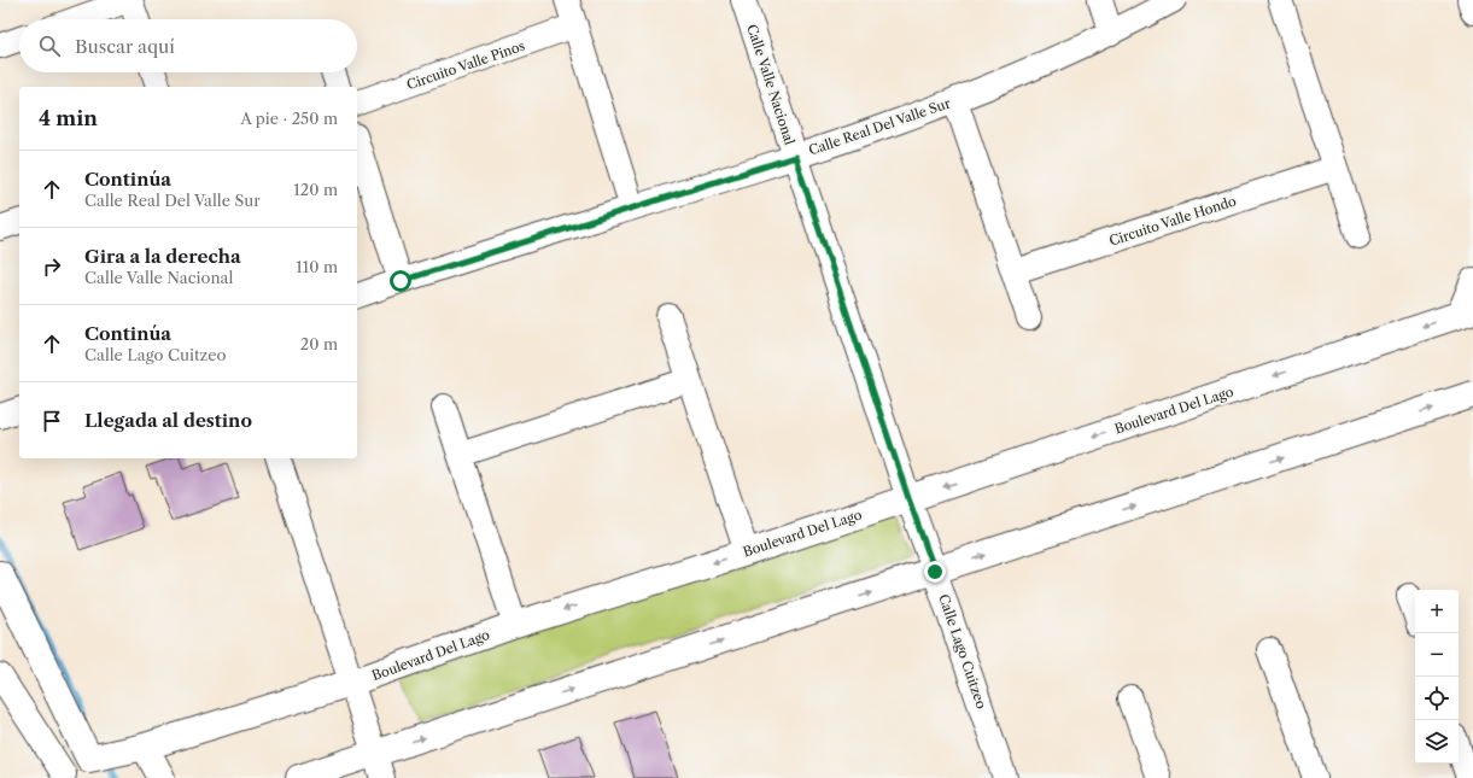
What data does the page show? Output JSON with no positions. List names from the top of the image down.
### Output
{
  "streets": {
    "street": [
      "Circuito Valle Pinos",
      "Calle Valle Nacional",
      "Calle Real Del Valle Sur",
      "Circuito Valle Hondo",
      "Boulevard Del Lago",
      "Calle Lago Cuitzeo"
    ]
  },
  "crossings": [
    ["Calle Valle Nacional", "Calle Real Del Valle Sur"],
    ["Calle Valle Nacional", "Boulevard Del Lago"],
    ["Calle Valle Nacional", "Calle Lago Cuitzeo"],
    ["Boulevard Del Lago", "Calle Lago Cuitzeo"]
  ],
  "page": {
    "search": "Buscar aquí",
    "heading": ["4 min", "A pie · 250 m"],
    "list": [
      ["Continúa", "Calle Real Del Valle Sur", "120 m"],
      ["Gira a la derecha", "Calle Valle Nacional", "110 m"],
      ["Continúa", "Calle Lago Cuitzeo", "20 m"],
      "Llegada al destino"
    ],
    "map_buttons": ["+", "−"]
  }
}
